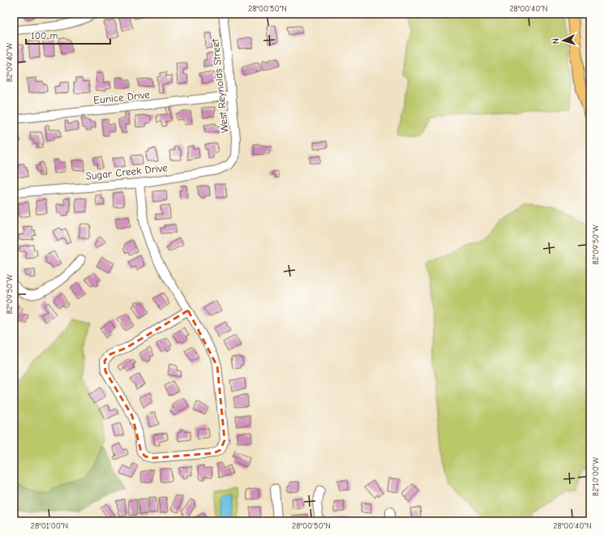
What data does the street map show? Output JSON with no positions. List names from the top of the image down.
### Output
{
  "streets": {
    "street": ["West Reynolds Street", "Eunice Drive", "Sugar Creek Drive"]
  },
  "crossings": [
    ["West Reynolds Street", "Eunice Drive"],
    ["West Reynolds Street", "Sugar Creek Drive"]
  ],
  "scale_bar": "100 m",
  "north": "left",
  "coordinates": [
    "28°00'50\"N",
    "28°00'40\"N",
    "82°09'40\"W",
    "82°09'50\"W",
    "82°10'00\"W",
    "28°01'00\"N"
  ]
}
